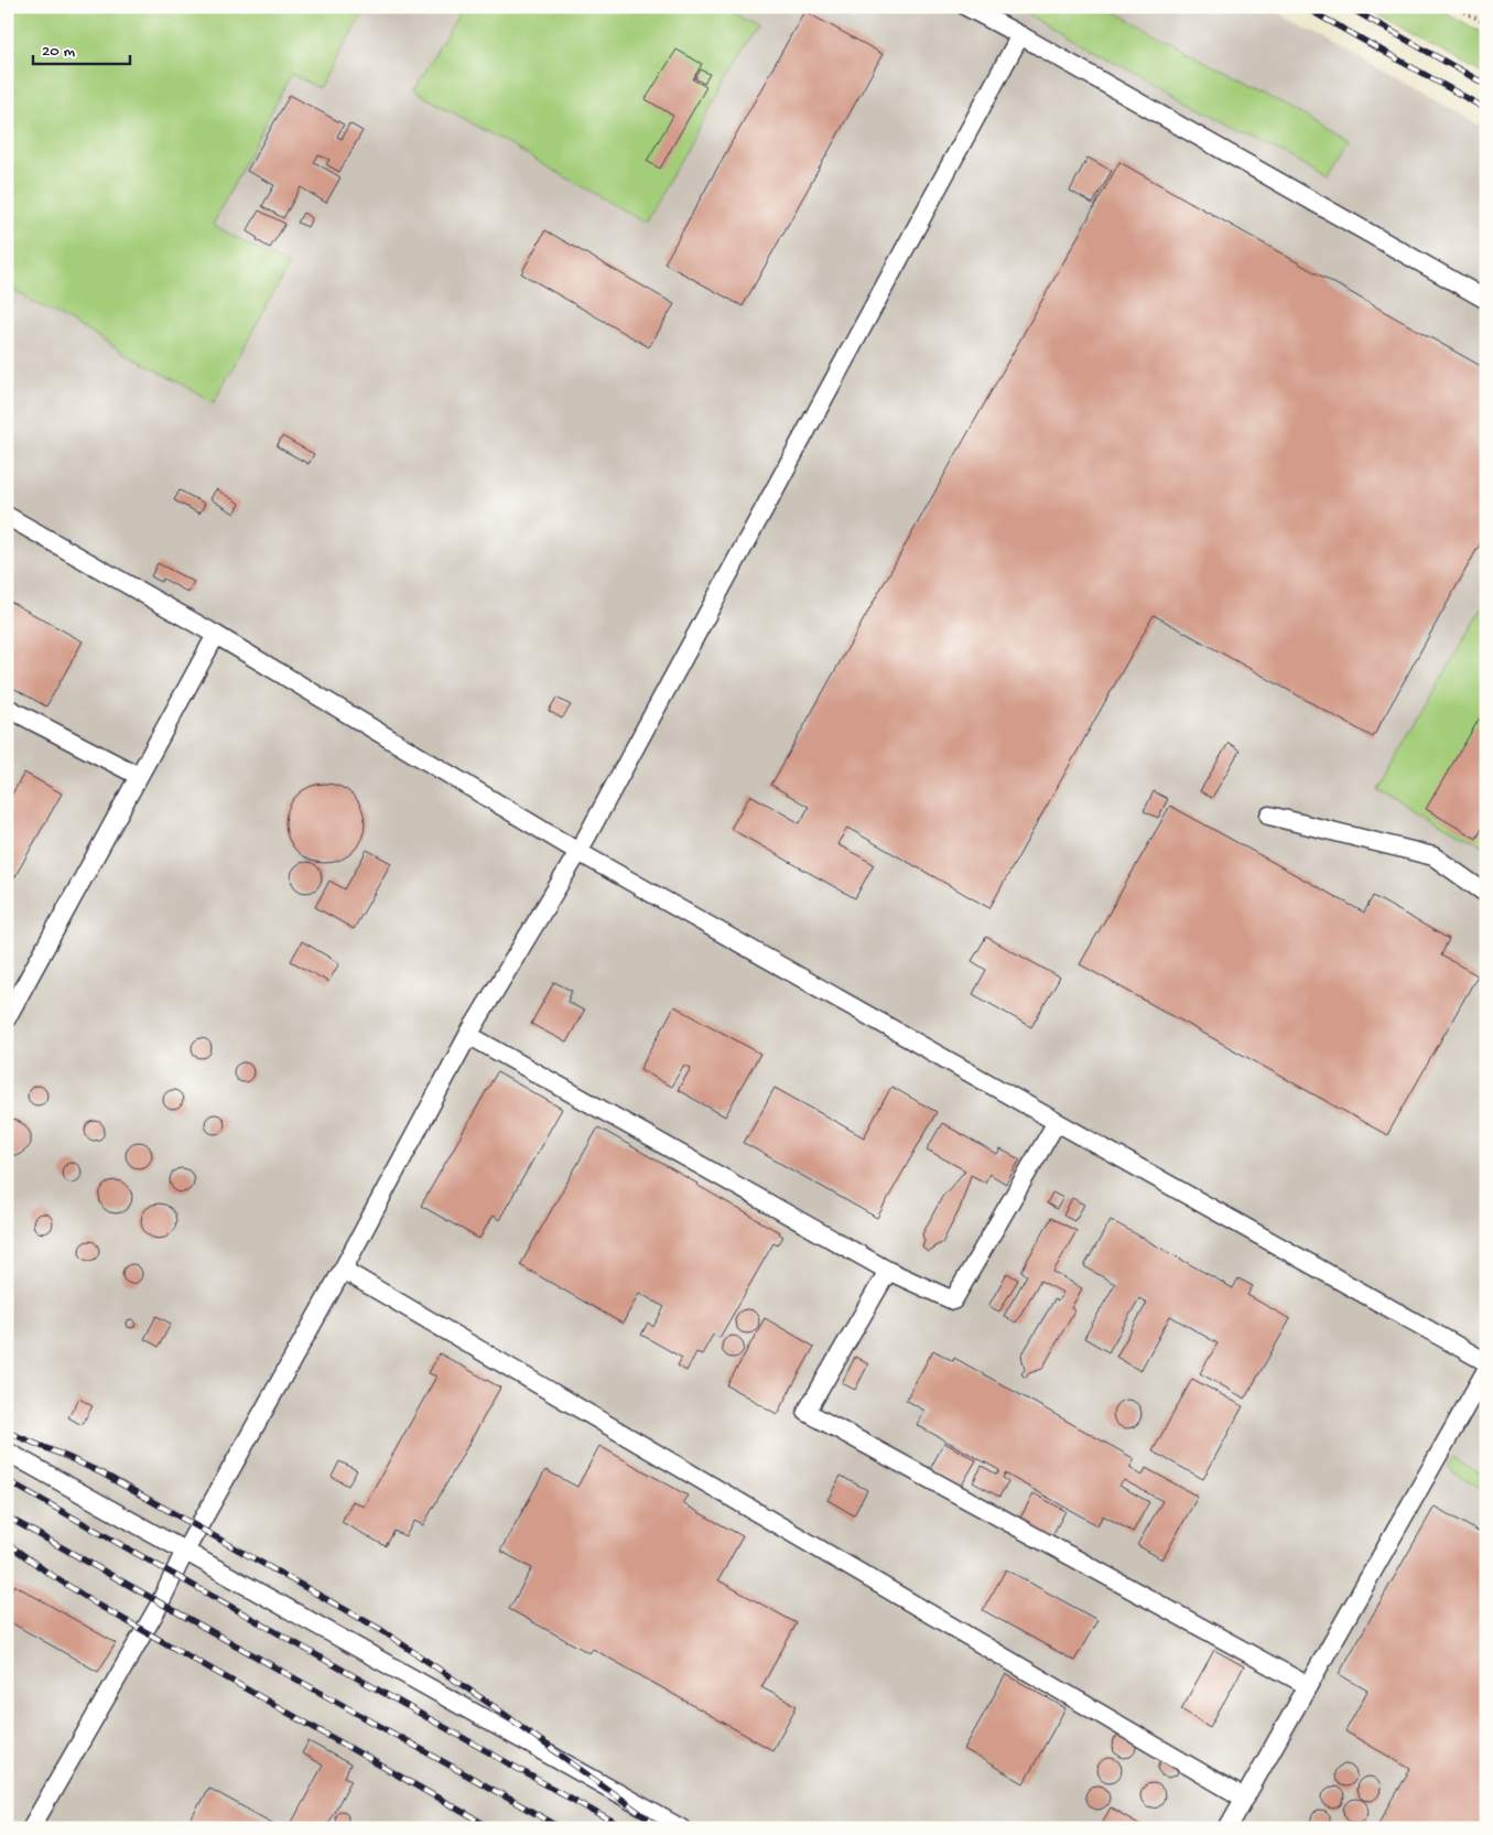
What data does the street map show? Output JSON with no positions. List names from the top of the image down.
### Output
{
  "scale_bar": "20 m"
}
